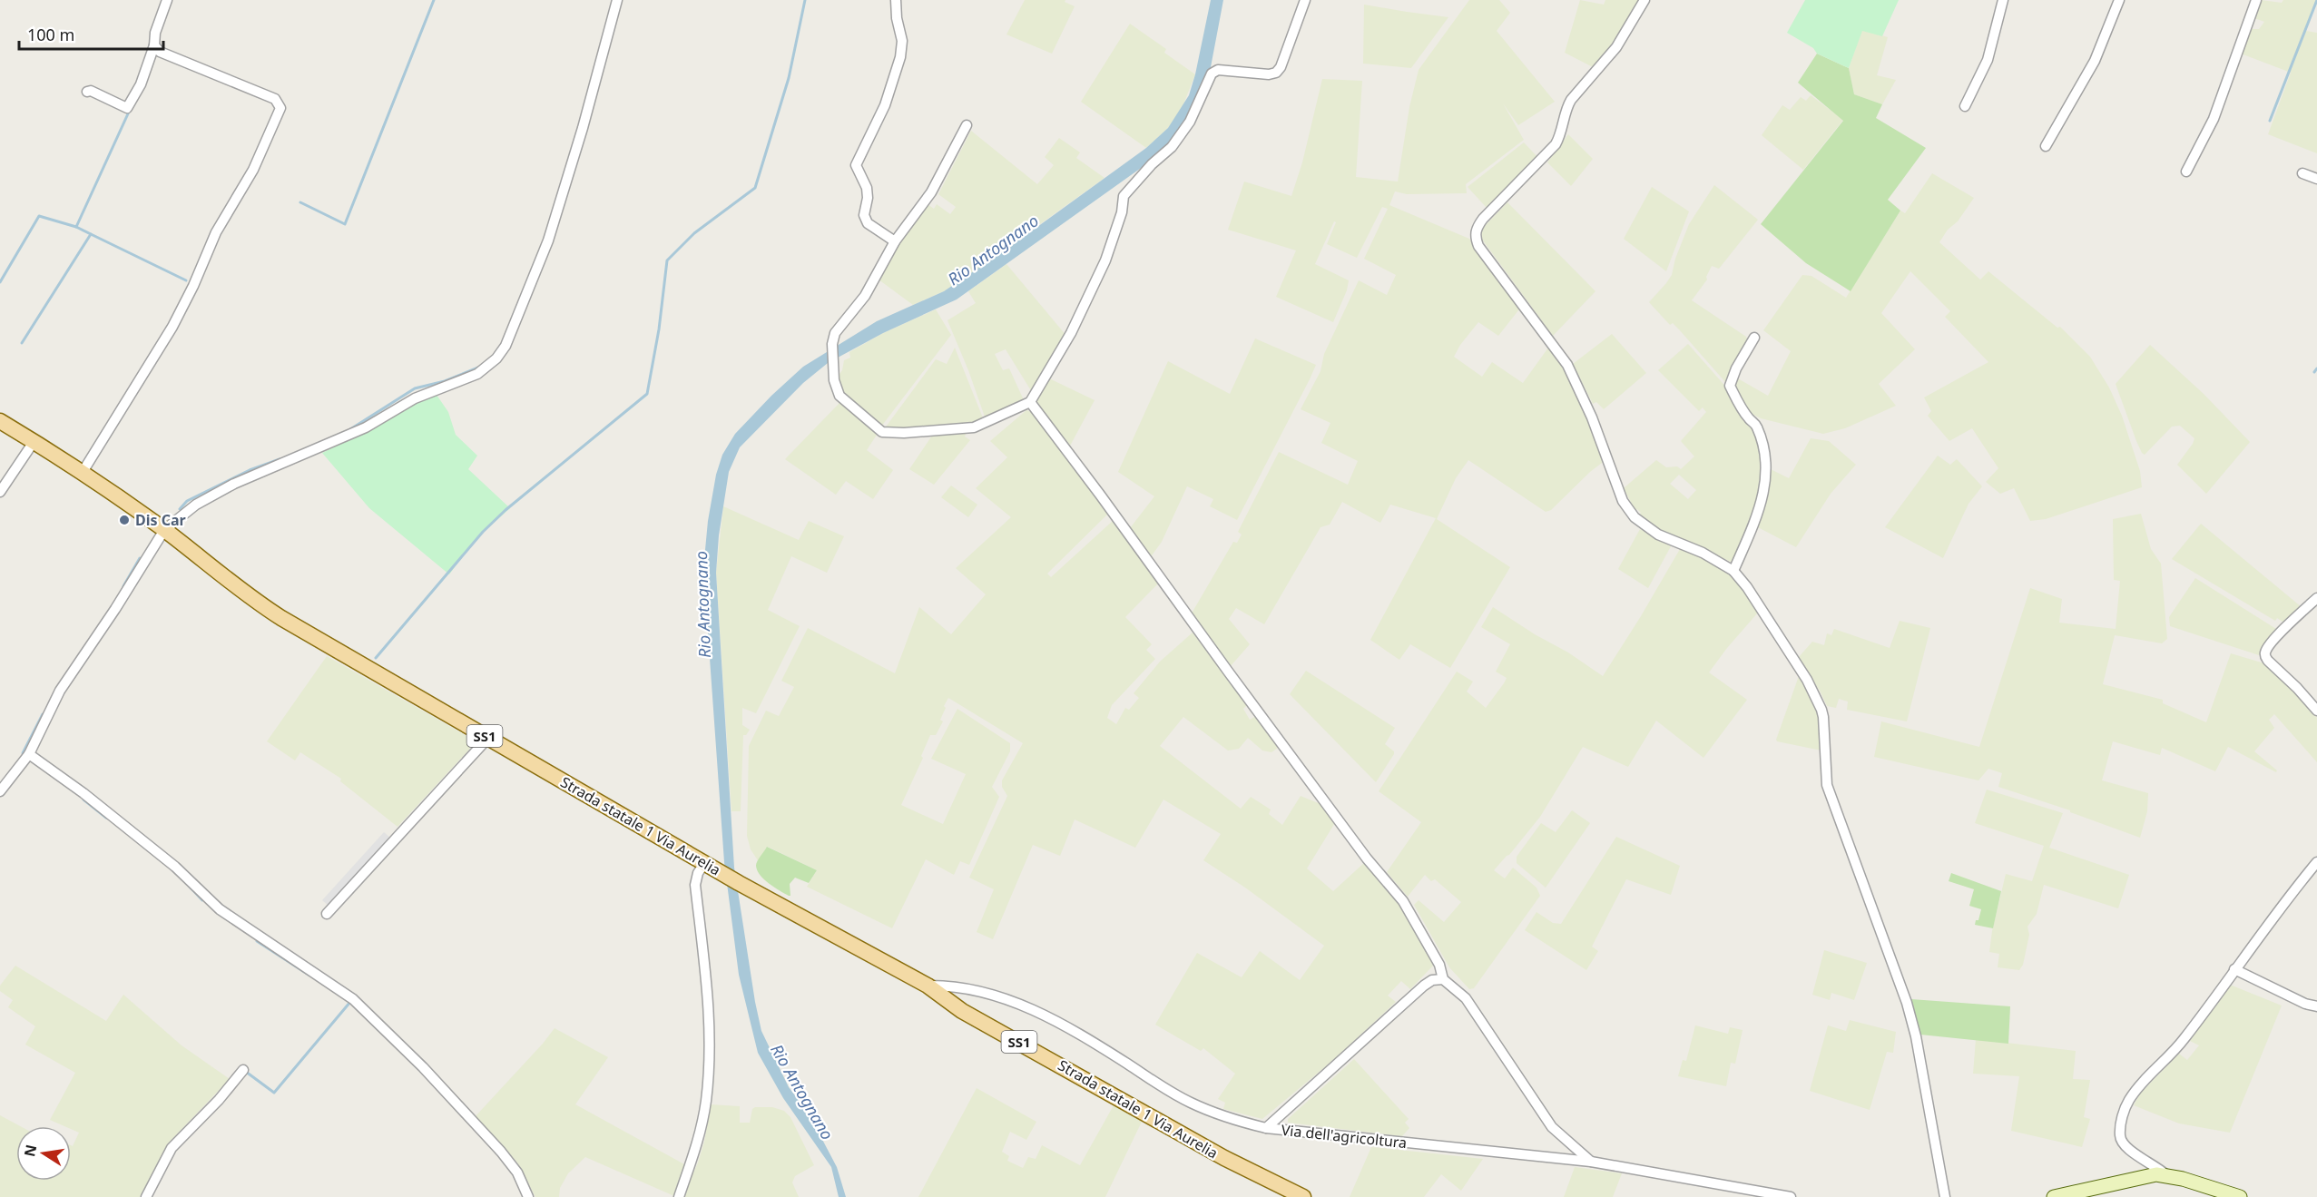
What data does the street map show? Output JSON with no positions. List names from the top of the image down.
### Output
{
  "streets": {
    "main road": ["SS1", "Strada statale 1 Via Aurelia"],
    "street": ["Via dell'agricoltura"]
  },
  "crossings": [
    ["Strada statale 1 Via Aurelia", "Via dell'agricoltura"]
  ],
  "water": ["Rio Antognano"],
  "places": ["Dis Car"],
  "scale_bar": "100 m",
  "north": "left"
}
